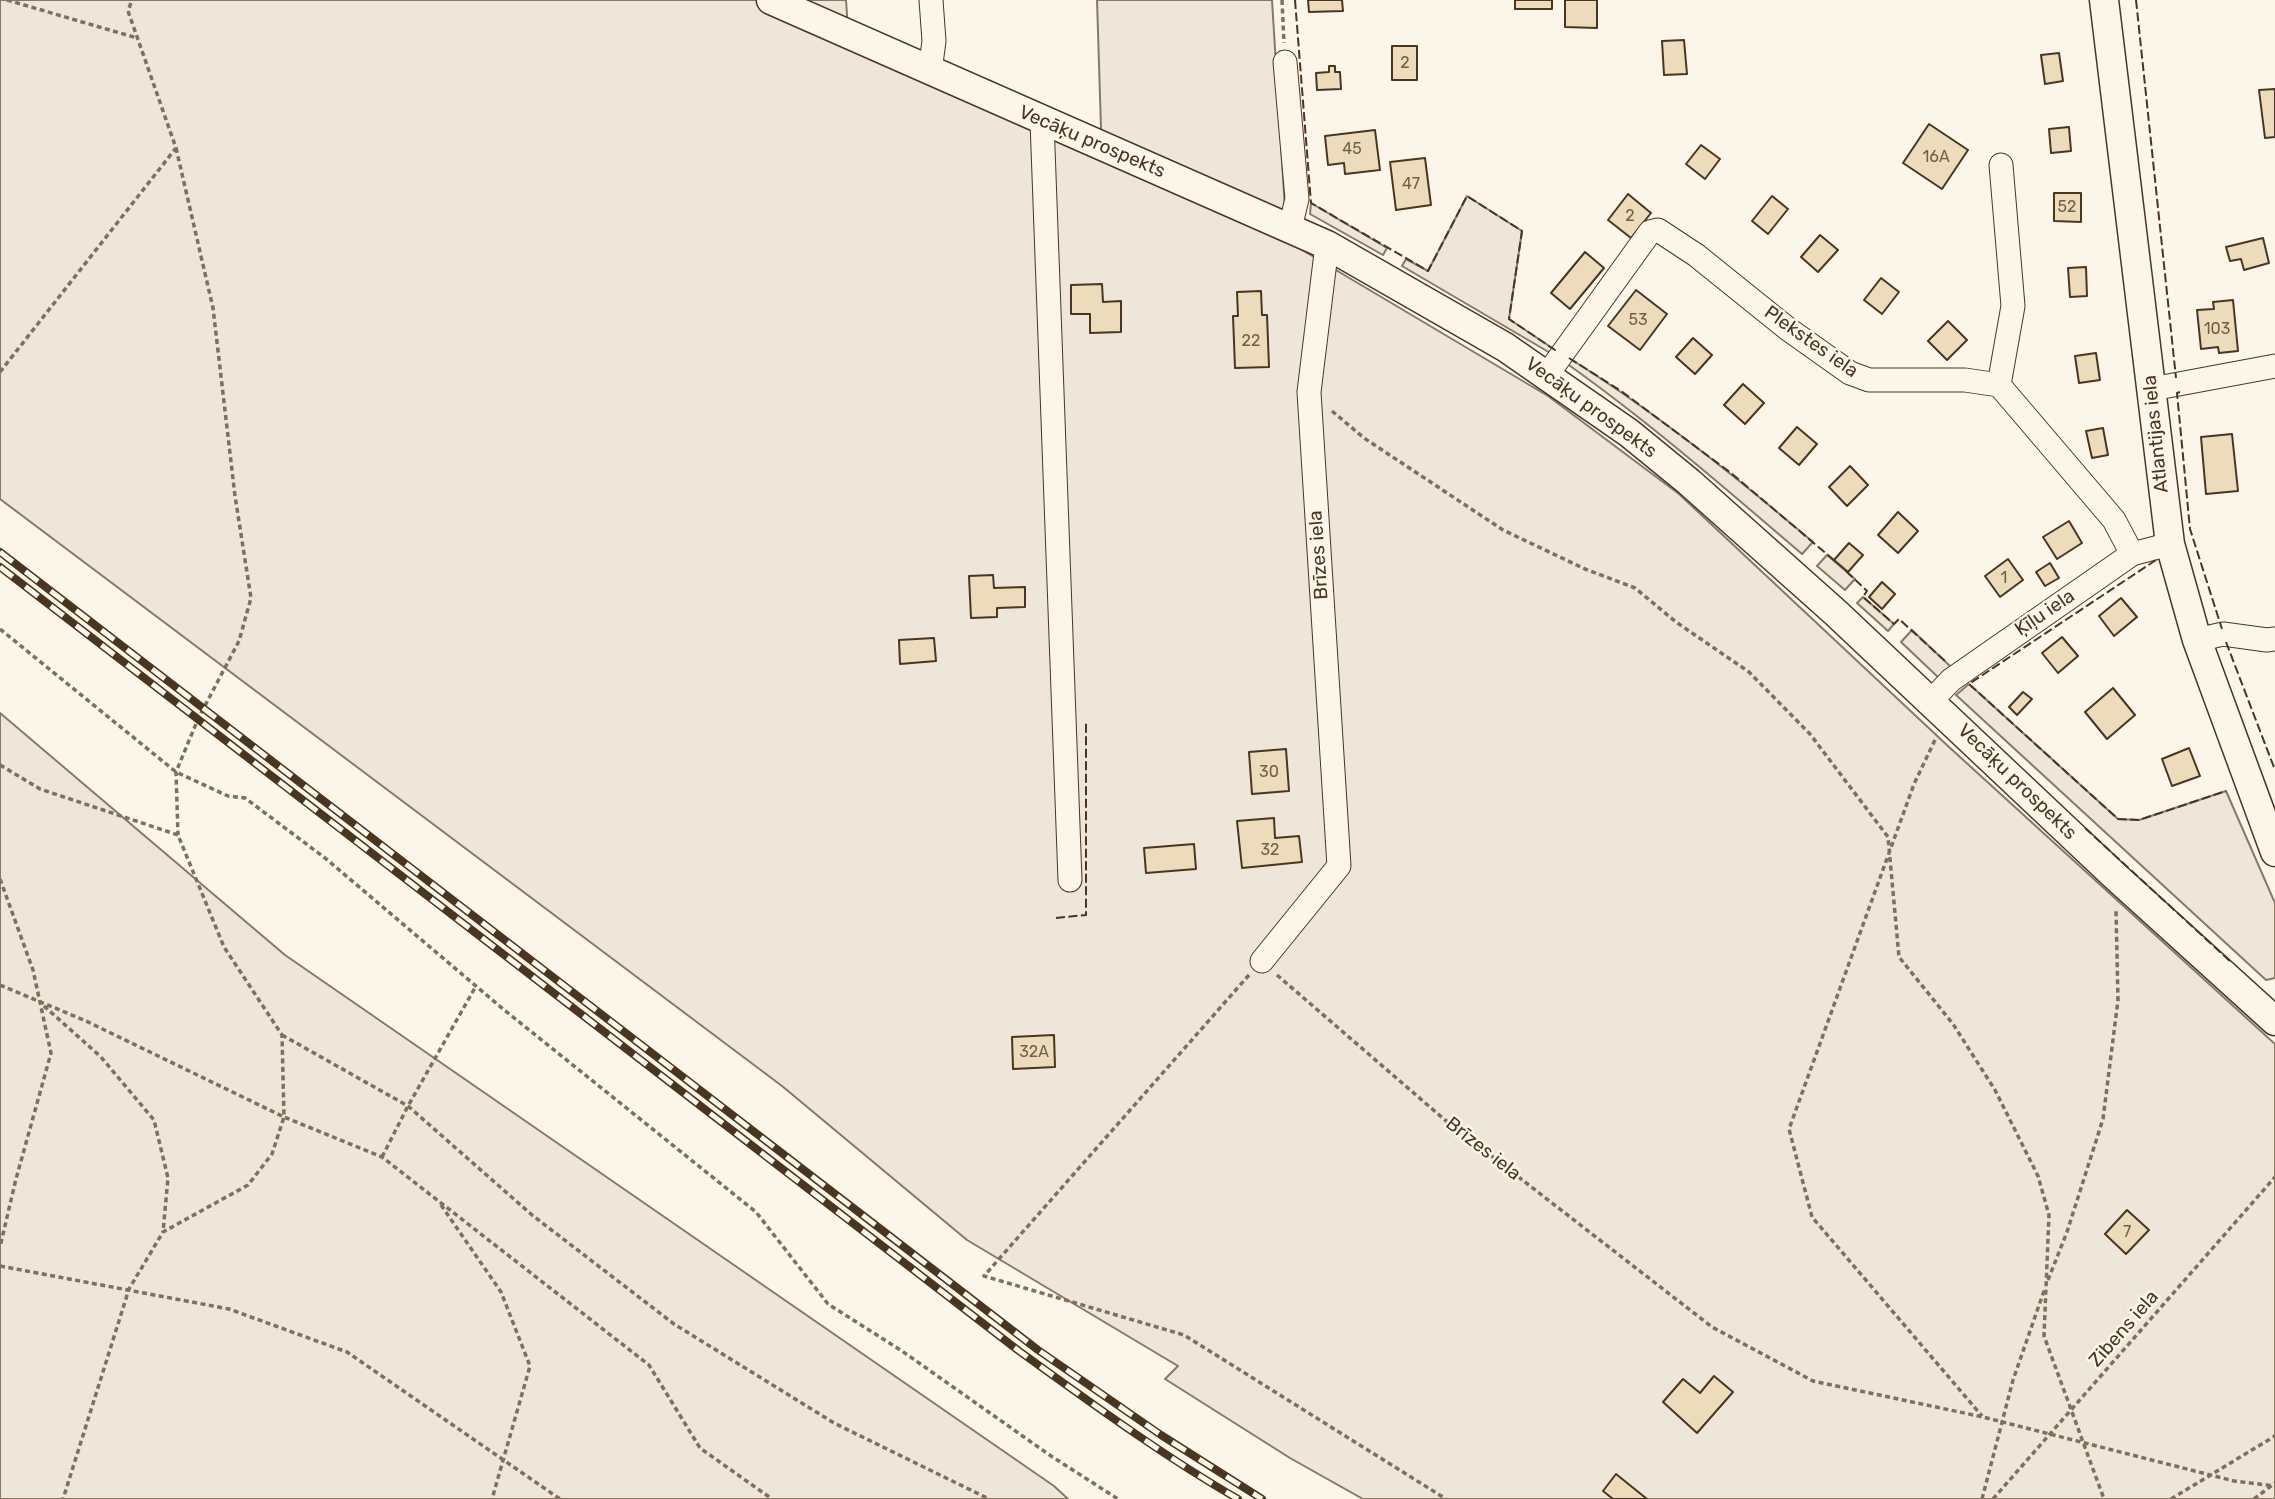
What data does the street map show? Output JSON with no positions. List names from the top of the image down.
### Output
{
  "streets": {
    "main road": ["Vecāķu prospekts", "Atlantijas iela"],
    "street": ["Plekstes iela", "Brīzes iela", "Ķīļu iela"],
    "path": ["Zibens iela"]
  },
  "crossings": [
    ["Vecāķu prospekts", "Plekstes iela"],
    ["Vecāķu prospekts", "Brīzes iela"],
    ["Vecāķu prospekts", "Ķīļu iela"],
    ["Atlantijas iela", "Ķīļu iela"],
    ["Brīzes iela", "Zibens iela"]
  ],
  "house_numbers": [
    "2",
    "45",
    "16A",
    "47",
    "52",
    "2",
    "53",
    "103",
    "22",
    "1",
    "30",
    "32",
    "32A",
    "7"
  ]
}
